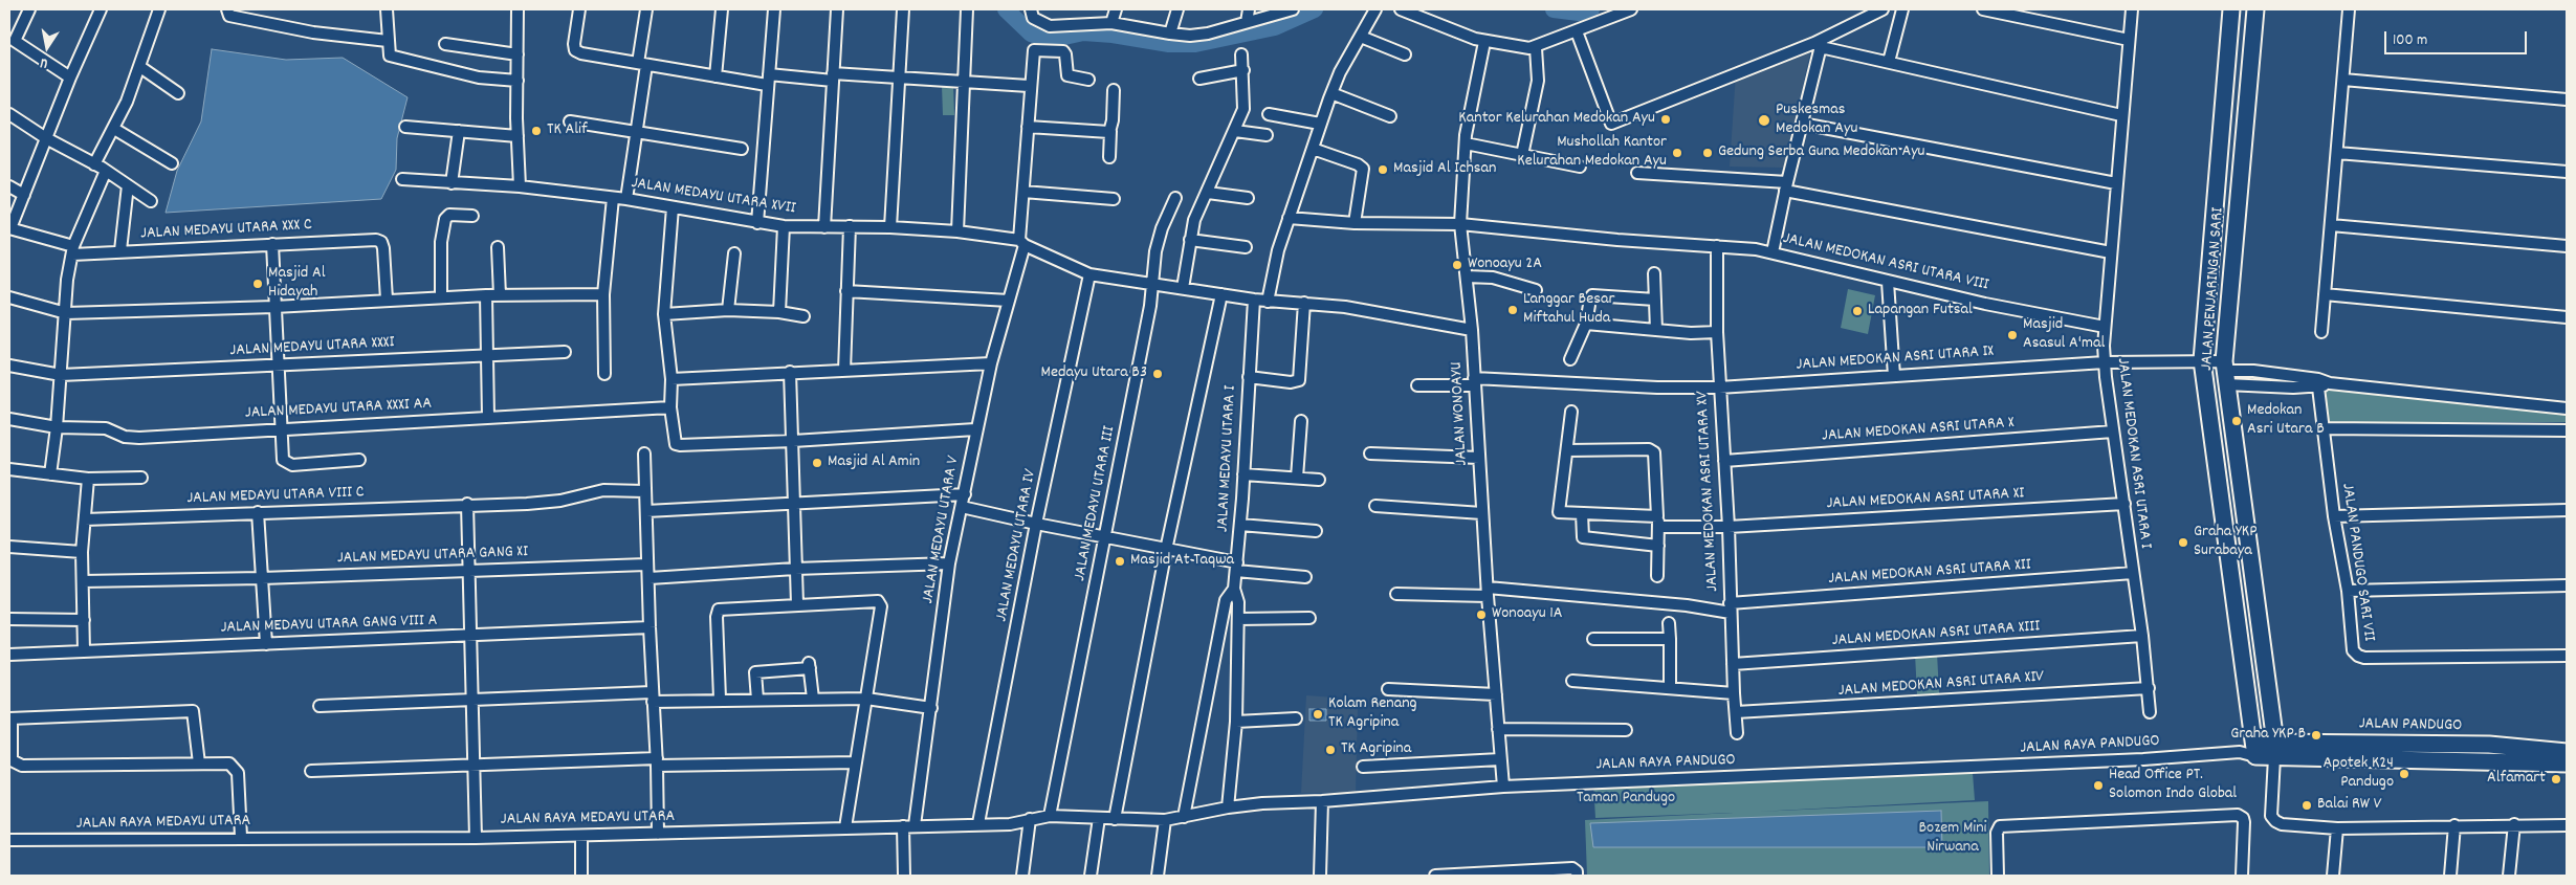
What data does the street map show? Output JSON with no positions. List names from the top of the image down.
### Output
{
  "streets": {
    "street": [
      "JALAN MEDAYU UTARA XVII",
      "JALAN MEDAYU UTARA XXX C",
      "JALAN MEDOKAN ASRI UTARA VIII",
      "JALAN PENJARINGAN SARI",
      "JALAN MEDAYU UTARA XXXI",
      "JALAN MEDOKAN ASRI UTARA IX",
      "JALAN MEDAYU UTARA XXXI AA",
      "JALAN WONOAYU",
      "JALAN MEDOKAN ASRI UTARA X",
      "JALAN MEDOKAN ASRI UTARA I",
      "JALAN MEDAYU UTARA I",
      "JALAN MEDOKAN ASRI UTARA XV",
      "JALAN MEDAYU UTARA VIII C",
      "JALAN MEDOKAN ASRI UTARA XI",
      "JALAN MEDAYU UTARA III",
      "JALAN MEDAYU UTARA V",
      "JALAN MEDAYU UTARA IV",
      "JALAN MEDAYU UTARA GANG XI",
      "JALAN PANDUGO SARI VII",
      "JALAN MEDOKAN ASRI UTARA XII",
      "JALAN MEDAYU UTARA GANG VIII A",
      "JALAN MEDOKAN ASRI UTARA XIII",
      "JALAN MEDOKAN ASRI UTARA XIV",
      "JALAN PANDUGO",
      "JALAN RAYA PANDUGO",
      "JALAN RAYA MEDAYU UTARA"
    ]
  },
  "crossings": [
    ["JALAN MEDAYU UTARA XVII", "JALAN WONOAYU"],
    ["JALAN MEDAYU UTARA XVII", "JALAN MEDAYU UTARA I"],
    ["JALAN MEDAYU UTARA XVII", "JALAN MEDAYU UTARA III"],
    ["JALAN MEDAYU UTARA XVII", "JALAN MEDAYU UTARA V"],
    ["JALAN MEDAYU UTARA XVII", "JALAN MEDAYU UTARA IV"],
    ["JALAN MEDOKAN ASRI UTARA VIII", "JALAN WONOAYU"],
    ["JALAN MEDOKAN ASRI UTARA VIII", "JALAN MEDOKAN ASRI UTARA I"],
    ["JALAN MEDOKAN ASRI UTARA VIII", "JALAN MEDOKAN ASRI UTARA XV"],
    ["JALAN PENJARINGAN SARI", "JALAN MEDOKAN ASRI UTARA IX"],
    ["JALAN PENJARINGAN SARI", "JALAN PANDUGO"],
    ["JALAN PENJARINGAN SARI", "JALAN RAYA PANDUGO"],
    ["JALAN MEDOKAN ASRI UTARA IX", "JALAN WONOAYU"],
    ["JALAN MEDOKAN ASRI UTARA IX", "JALAN MEDOKAN ASRI UTARA I"],
    ["JALAN MEDOKAN ASRI UTARA IX", "JALAN MEDOKAN ASRI UTARA XV"],
    ["JALAN MEDOKAN ASRI UTARA IX", "JALAN PANDUGO SARI VII"],
    ["JALAN WONOAYU", "JALAN MEDOKAN ASRI UTARA XII"],
    ["JALAN WONOAYU", "JALAN RAYA PANDUGO"],
    ["JALAN MEDOKAN ASRI UTARA X", "JALAN MEDOKAN ASRI UTARA I"],
    ["JALAN MEDOKAN ASRI UTARA X", "JALAN MEDOKAN ASRI UTARA XV"],
    ["JALAN MEDOKAN ASRI UTARA I", "JALAN MEDOKAN ASRI UTARA XI"],
    ["JALAN MEDOKAN ASRI UTARA I", "JALAN MEDOKAN ASRI UTARA XII"],
    ["JALAN MEDOKAN ASRI UTARA I", "JALAN MEDOKAN ASRI UTARA XIII"],
    ["JALAN MEDOKAN ASRI UTARA I", "JALAN MEDOKAN ASRI UTARA XIV"],
    ["JALAN MEDAYU UTARA I", "JALAN RAYA PANDUGO"],
    ["JALAN MEDOKAN ASRI UTARA XV", "JALAN MEDOKAN ASRI UTARA XI"],
    ["JALAN MEDOKAN ASRI UTARA XV", "JALAN MEDOKAN ASRI UTARA XII"],
    ["JALAN MEDOKAN ASRI UTARA XV", "JALAN MEDOKAN ASRI UTARA XIII"],
    ["JALAN MEDOKAN ASRI UTARA XV", "JALAN MEDOKAN ASRI UTARA XIV"],
    ["JALAN MEDAYU UTARA III", "JALAN RAYA MEDAYU UTARA"],
    ["JALAN MEDAYU UTARA V", "JALAN RAYA MEDAYU UTARA"],
    ["JALAN MEDAYU UTARA IV", "JALAN RAYA MEDAYU UTARA"],
    ["JALAN PANDUGO", "JALAN RAYA PANDUGO"],
    ["JALAN RAYA PANDUGO", "JALAN RAYA MEDAYU UTARA"]
  ],
  "parks": ["Taman Pandugo", "Bozem Mini Nirwana"],
  "places": [
    "Kantor Kelurahan Medokan Ayu",
    "Puskesmas Medokan Ayu",
    "TK Alif",
    "Mushollah Kantor Kelurahan Medokan Ayu",
    "Gedung Serba Guna Medokan Ayu",
    "Masjid Al Ichsan",
    "Wonoayu 2A",
    "Masjid Al Hidayah",
    "Langgar Besar Miftahul Huda",
    "Lapangan Futsal",
    "Masjid Asasul A'mal",
    "Medayu Utara B3",
    "Medokan Asri Utara B",
    "Masjid Al Amin",
    "Graha YKP Surabaya",
    "Masjid At Taqwa",
    "Wonoayu 1A",
    "Kolam Renang TK Agripina",
    "Graha YKP B",
    "TK Agripina",
    "Apotek K24 Pandugo",
    "Alfamart",
    "Head Office PT. Solomon Indo Global",
    "Balai RW V"
  ],
  "scale_bar": "100 m",
  "north": "bottom"
}
